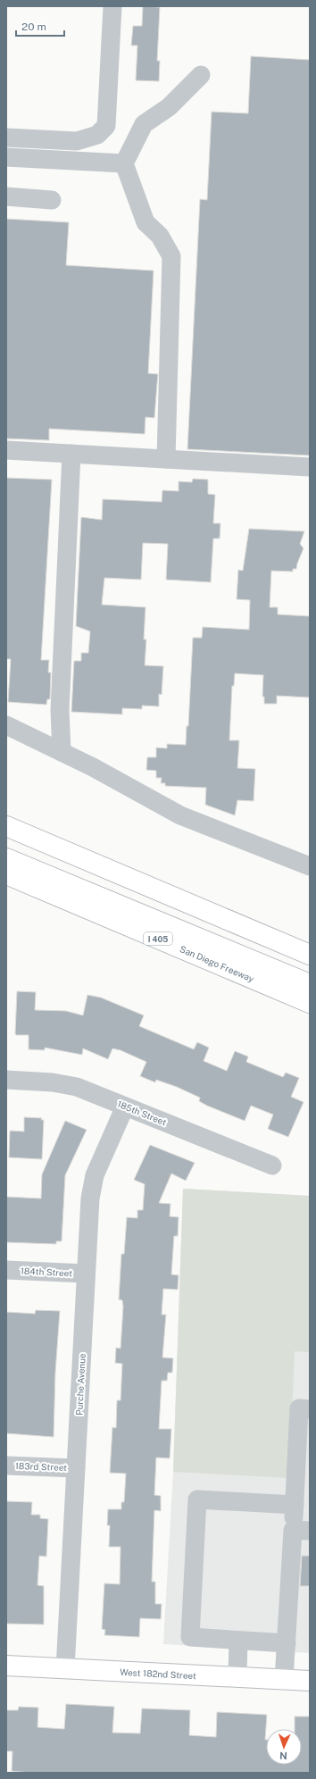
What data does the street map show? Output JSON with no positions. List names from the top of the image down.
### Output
{
  "streets": {
    "main road": ["I 405", "San Diego Freeway", "West 182nd Street"],
    "street": [
      "185th Street",
      "184th Street",
      "Purche Avenue",
      "183rd Street"
    ]
  },
  "crossings": [
    ["185th Street", "Purche Avenue"],
    ["184th Street", "Purche Avenue"],
    ["Purche Avenue", "183rd Street"],
    ["Purche Avenue", "West 182nd Street"]
  ],
  "scale_bar": "20 m",
  "north": "bottom"
}
